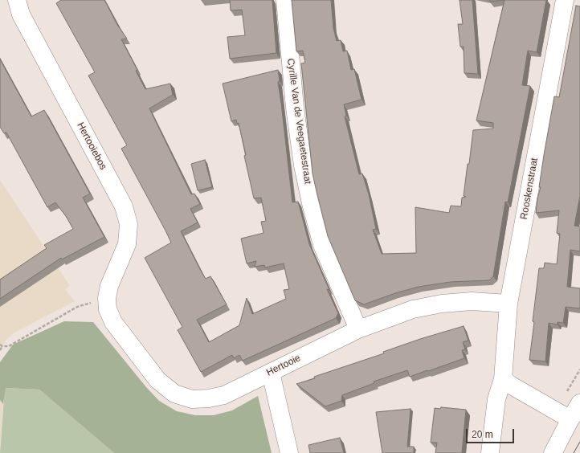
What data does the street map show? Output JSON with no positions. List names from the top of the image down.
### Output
{
  "streets": {
    "street": [
      "Cyrille Van de Veegaetestraat",
      "Hertooiebos",
      "Rooskenstraat",
      "Hertooie"
    ]
  },
  "crossings": [
    ["Cyrille Van de Veegaetestraat", "Hertooie"],
    ["Hertooiebos", "Hertooie"],
    ["Rooskenstraat", "Hertooie"]
  ],
  "scale_bar": "20 m"
}
